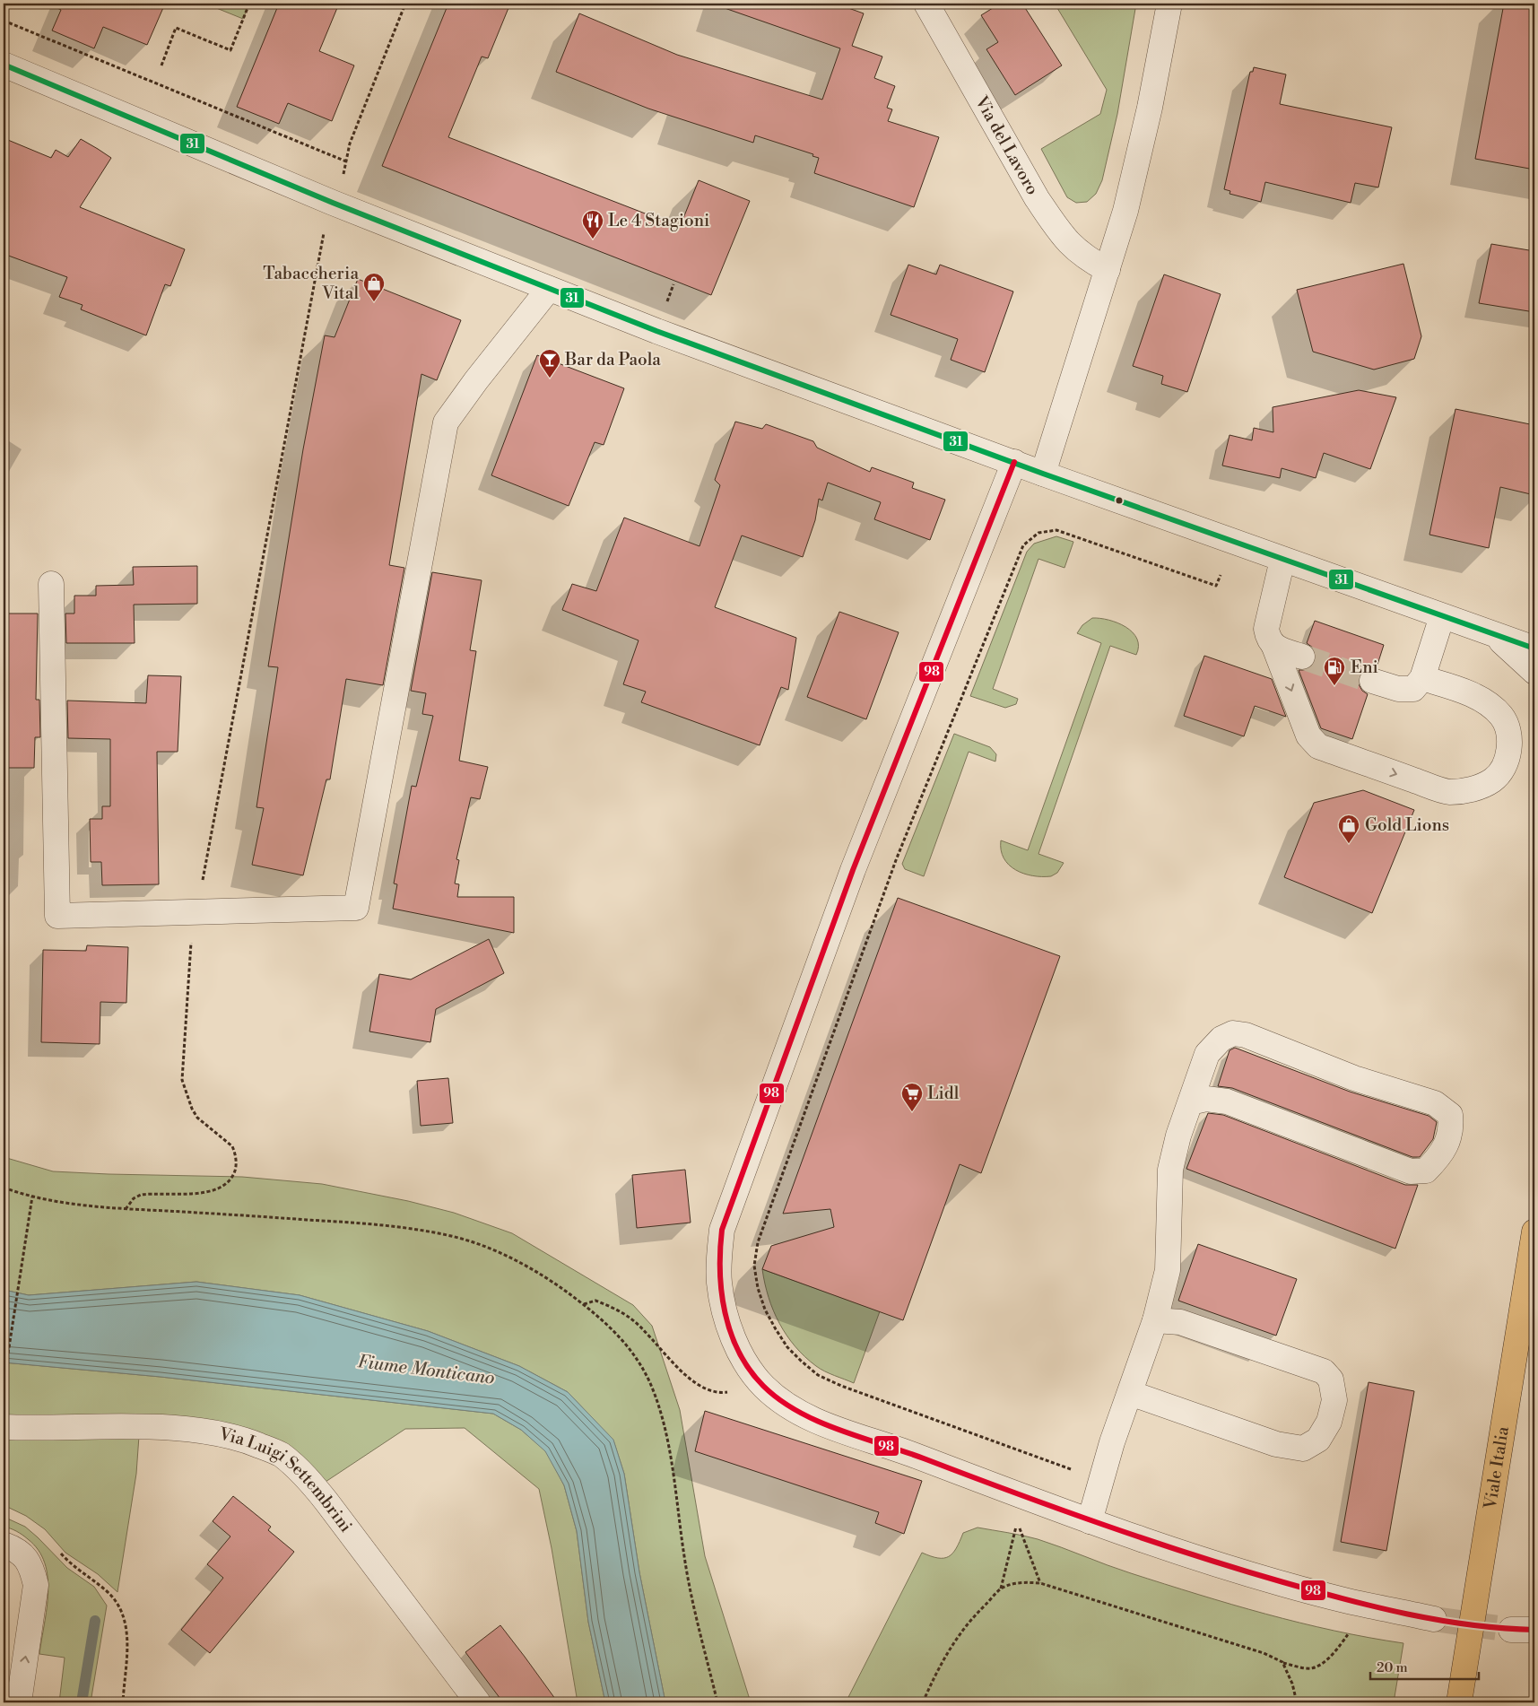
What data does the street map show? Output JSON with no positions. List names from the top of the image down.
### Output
{
  "streets": {
    "main road": ["Viale Italia"],
    "street": ["Via del Lavoro", "Via Luigi Settembrini"]
  },
  "water": ["Fiume Monticano"],
  "places": {
    "restaurant": ["Le 4 Stagioni"],
    "shop": ["Tabaccheria Vital", "Gold Lions"],
    "bar": ["Bar da Paola"],
    "fuel station": ["Eni"],
    "supermarket": ["Lidl"]
  },
  "lines": ["transit line 31", "transit line 98"],
  "scale_bar": "20 m"
}
